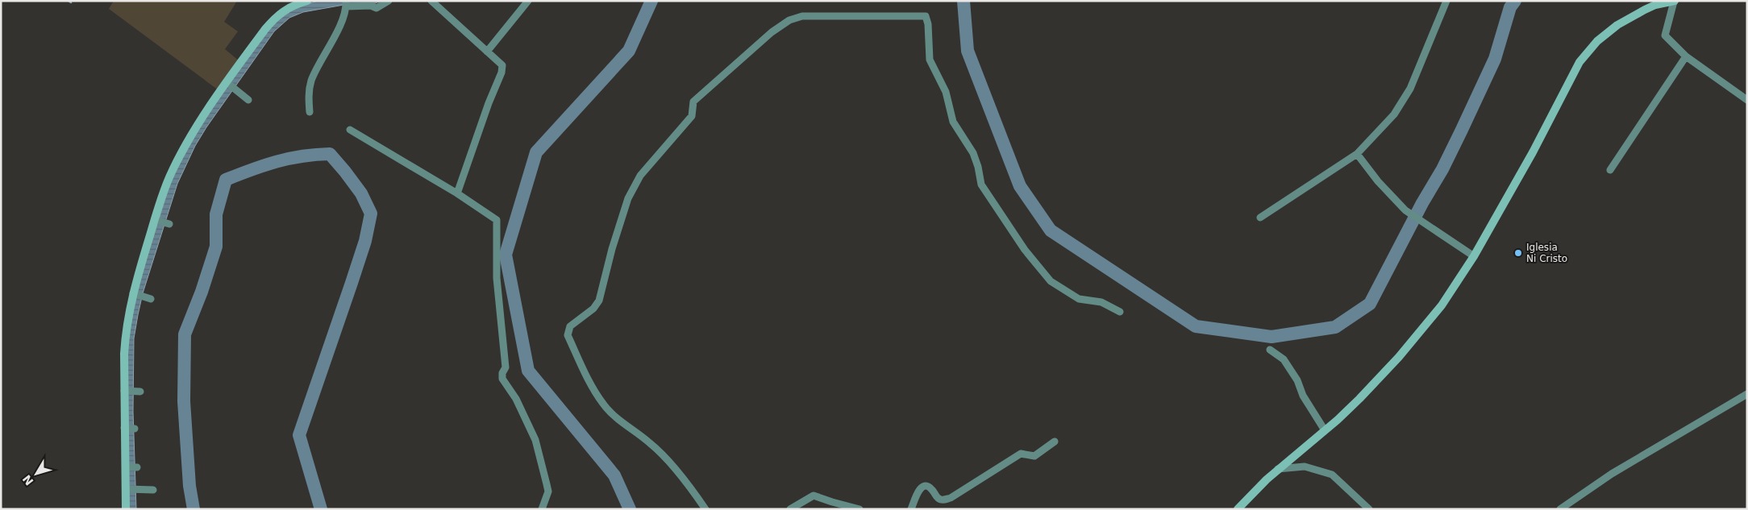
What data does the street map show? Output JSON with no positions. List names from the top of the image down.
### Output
{
  "places": ["Iglesia Ni Cristo"],
  "north": "bottom left"
}
